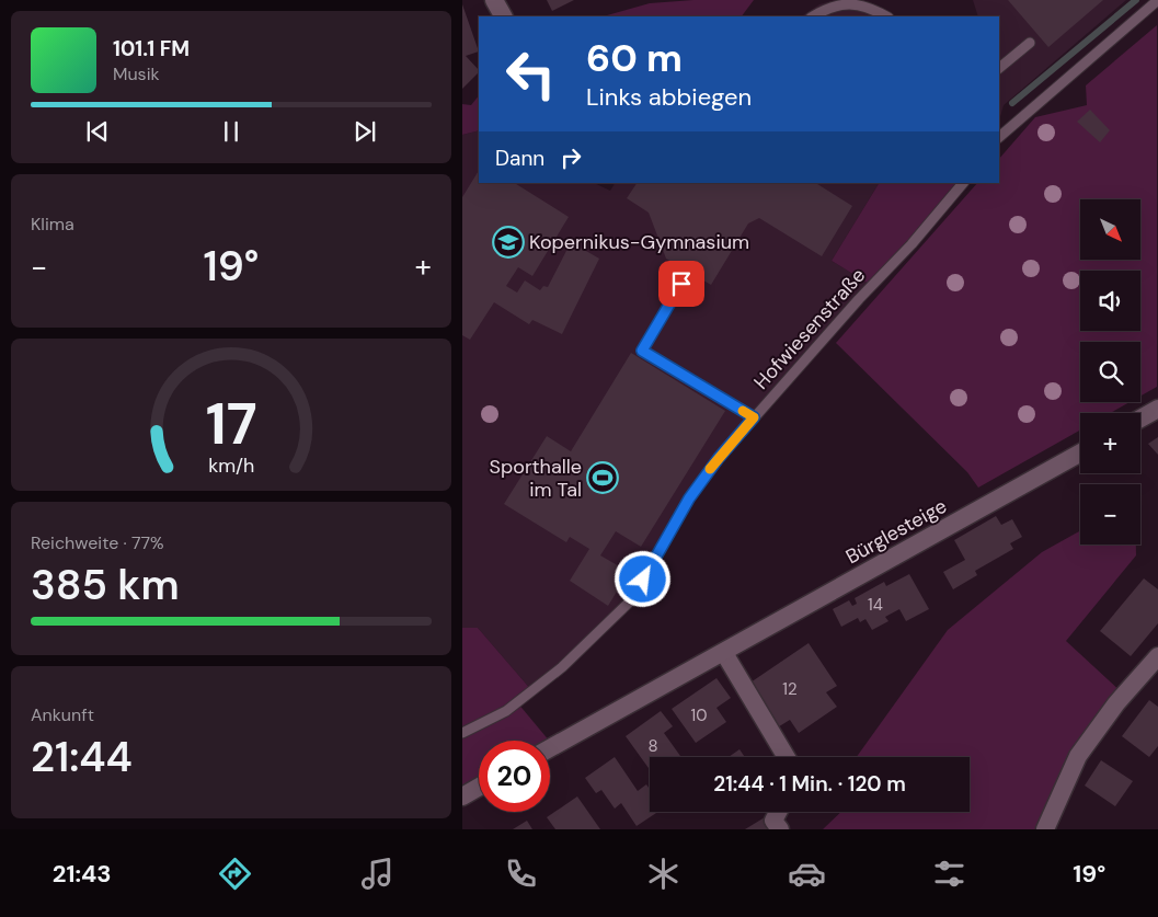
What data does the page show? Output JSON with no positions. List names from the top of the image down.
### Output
{
  "streets": {
    "street": ["Bürglesteige"],
    "lane": ["Hofwiesenstraße"]
  },
  "places": {
    "school or university": ["Kopernikus-Gymnasium"],
    "sports": ["Sporthalle im Tal"]
  },
  "house_numbers": [
    "14",
    "12",
    "10",
    "8"
  ],
  "north": "bottom right",
  "page": {
    "turn": ["60 m", "Links abbiegen"],
    "song": ["101.1 FM", "Musik"],
    "then": "Dann",
    "tile": [
      "Klima",
      ["Reichweite · 77%", "385 km"],
      ["Ankunft", "21:44"]
    ],
    "map_buttons": ["+", "−"],
    "heat": ["−", "19°", "+"],
    "limit": "20",
    "trip": "21:44 · 1 Min. · 120 m",
    "tabs": ["21:43", "19°"],
    "gauge": ["17", "km/h"]
  }
}
